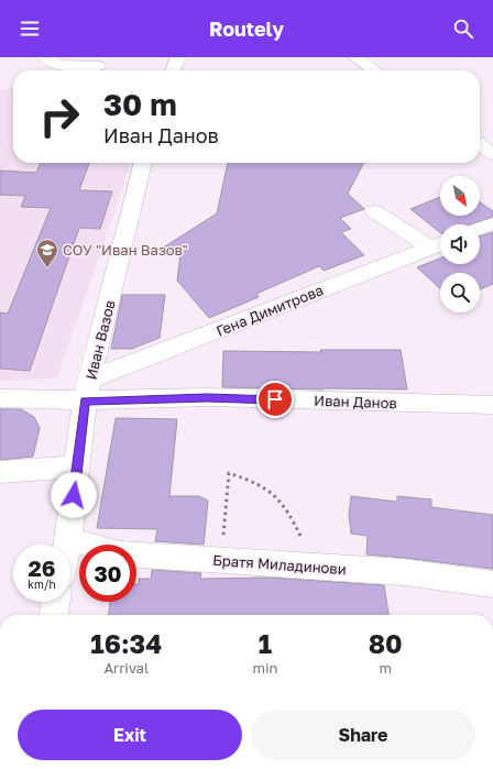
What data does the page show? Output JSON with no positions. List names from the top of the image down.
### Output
{
  "streets": {
    "street": [
      "Гена Димитрова",
      "Иван Вазов",
      "Иван Данов",
      "Братя Миладинови"
    ]
  },
  "crossings": [
    ["Гена Димитрова", "Иван Вазов"],
    ["Гена Димитрова", "Иван Данов"],
    ["Иван Вазов", "Иван Данов"],
    ["Иван Вазов", "Братя Миладинови"]
  ],
  "places": {
    "school or university": ["СОУ \"Иван Вазов\""]
  },
  "north": "bottom right",
  "page": {
    "header": "Routely",
    "turn": ["30 m", "Иван Данов"],
    "speed": "26 km/h",
    "limit": "30",
    "eta": [
      "16:34",
      "Arrival",
      "1",
      "min",
      "80",
      "m"
    ],
    "buttons": ["Exit", "Share"]
  }
}
